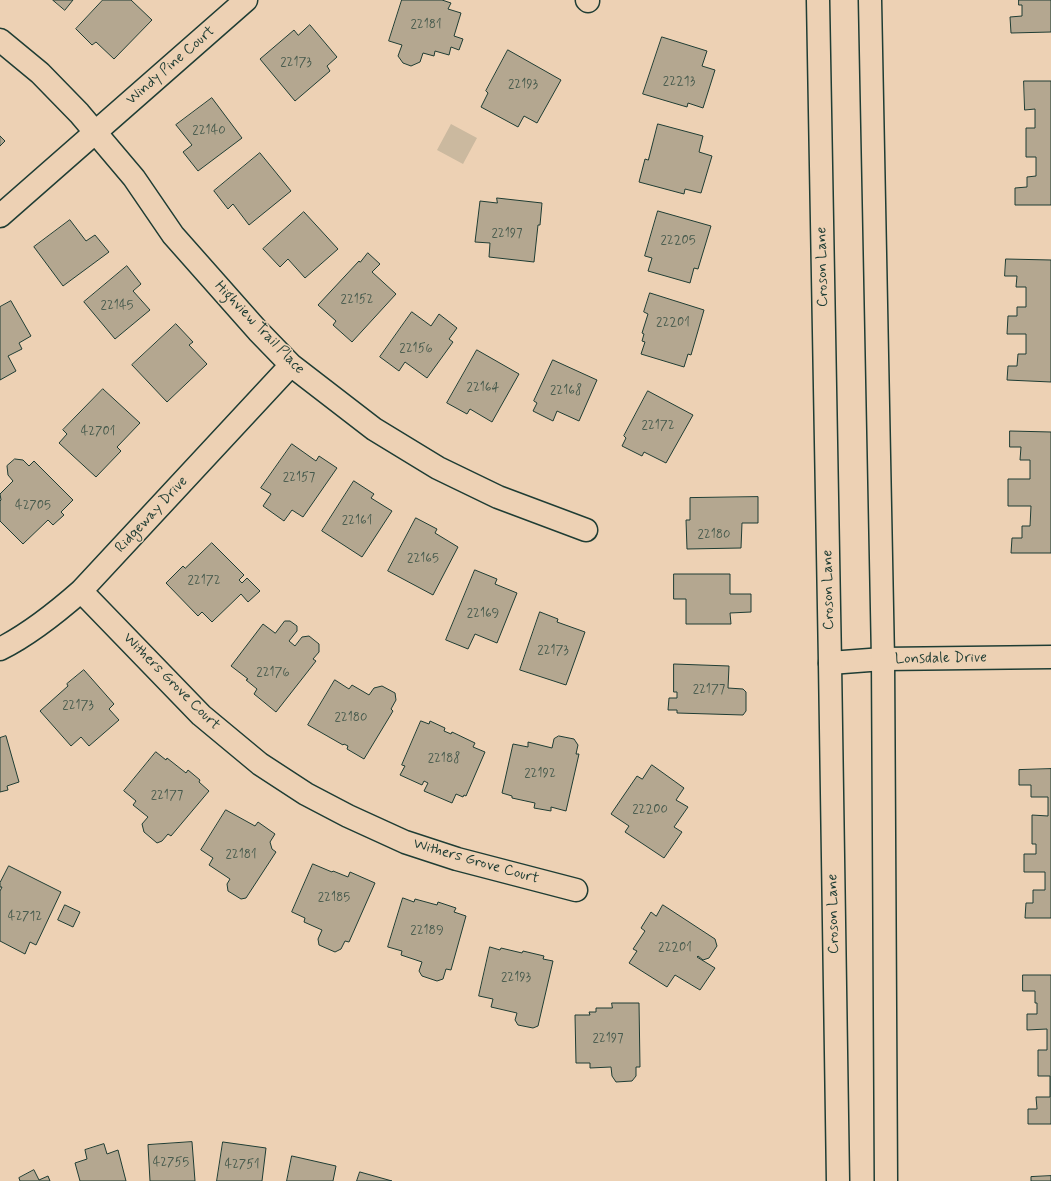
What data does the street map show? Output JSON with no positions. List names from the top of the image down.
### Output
{
  "streets": {
    "main road": [
      "Windy Pine Court",
      "Croson Lane",
      "Highview Trail Place",
      "Ridgeway Drive",
      "Lonsdale Drive",
      "Withers Grove Court"
    ]
  },
  "crossings": [
    ["Windy Pine Court", "Highview Trail Place"],
    ["Croson Lane", "Lonsdale Drive"],
    ["Highview Trail Place", "Ridgeway Drive"],
    ["Ridgeway Drive", "Withers Grove Court"]
  ],
  "house_numbers": [
    "22181",
    "22173",
    "22213",
    "22193",
    "22140",
    "22197",
    "22205",
    "22152",
    "22145",
    "22201",
    "22156",
    "22164",
    "22168",
    "22172",
    "42701",
    "22157",
    "42705",
    "22161",
    "22180",
    "22165",
    "22172",
    "22169",
    "22173",
    "22176",
    "22177",
    "22173",
    "22180",
    "22188",
    "22192",
    "22177",
    "22200",
    "22181",
    "22185",
    "42712",
    "22189",
    "22201",
    "22193",
    "22197",
    "42755",
    "42751"
  ]
}
